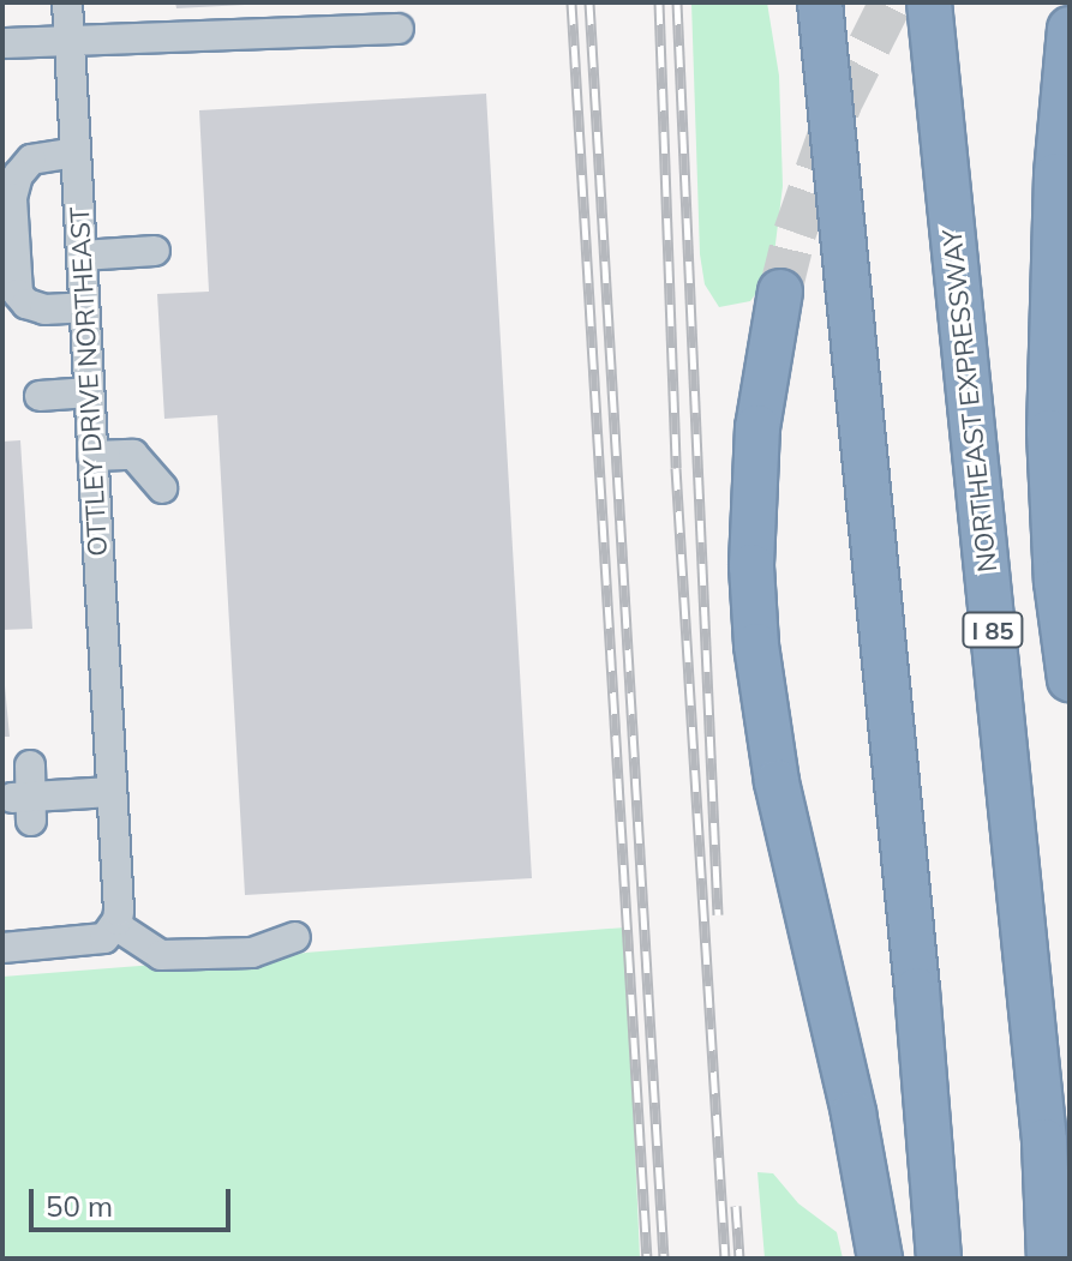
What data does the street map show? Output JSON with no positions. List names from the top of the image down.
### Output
{
  "streets": {
    "highway": ["NORTHEAST EXPRESSWAY", "I 85"],
    "street": ["OTTLEY DRIVE NORTHEAST"]
  },
  "scale_bar": "50 m"
}
